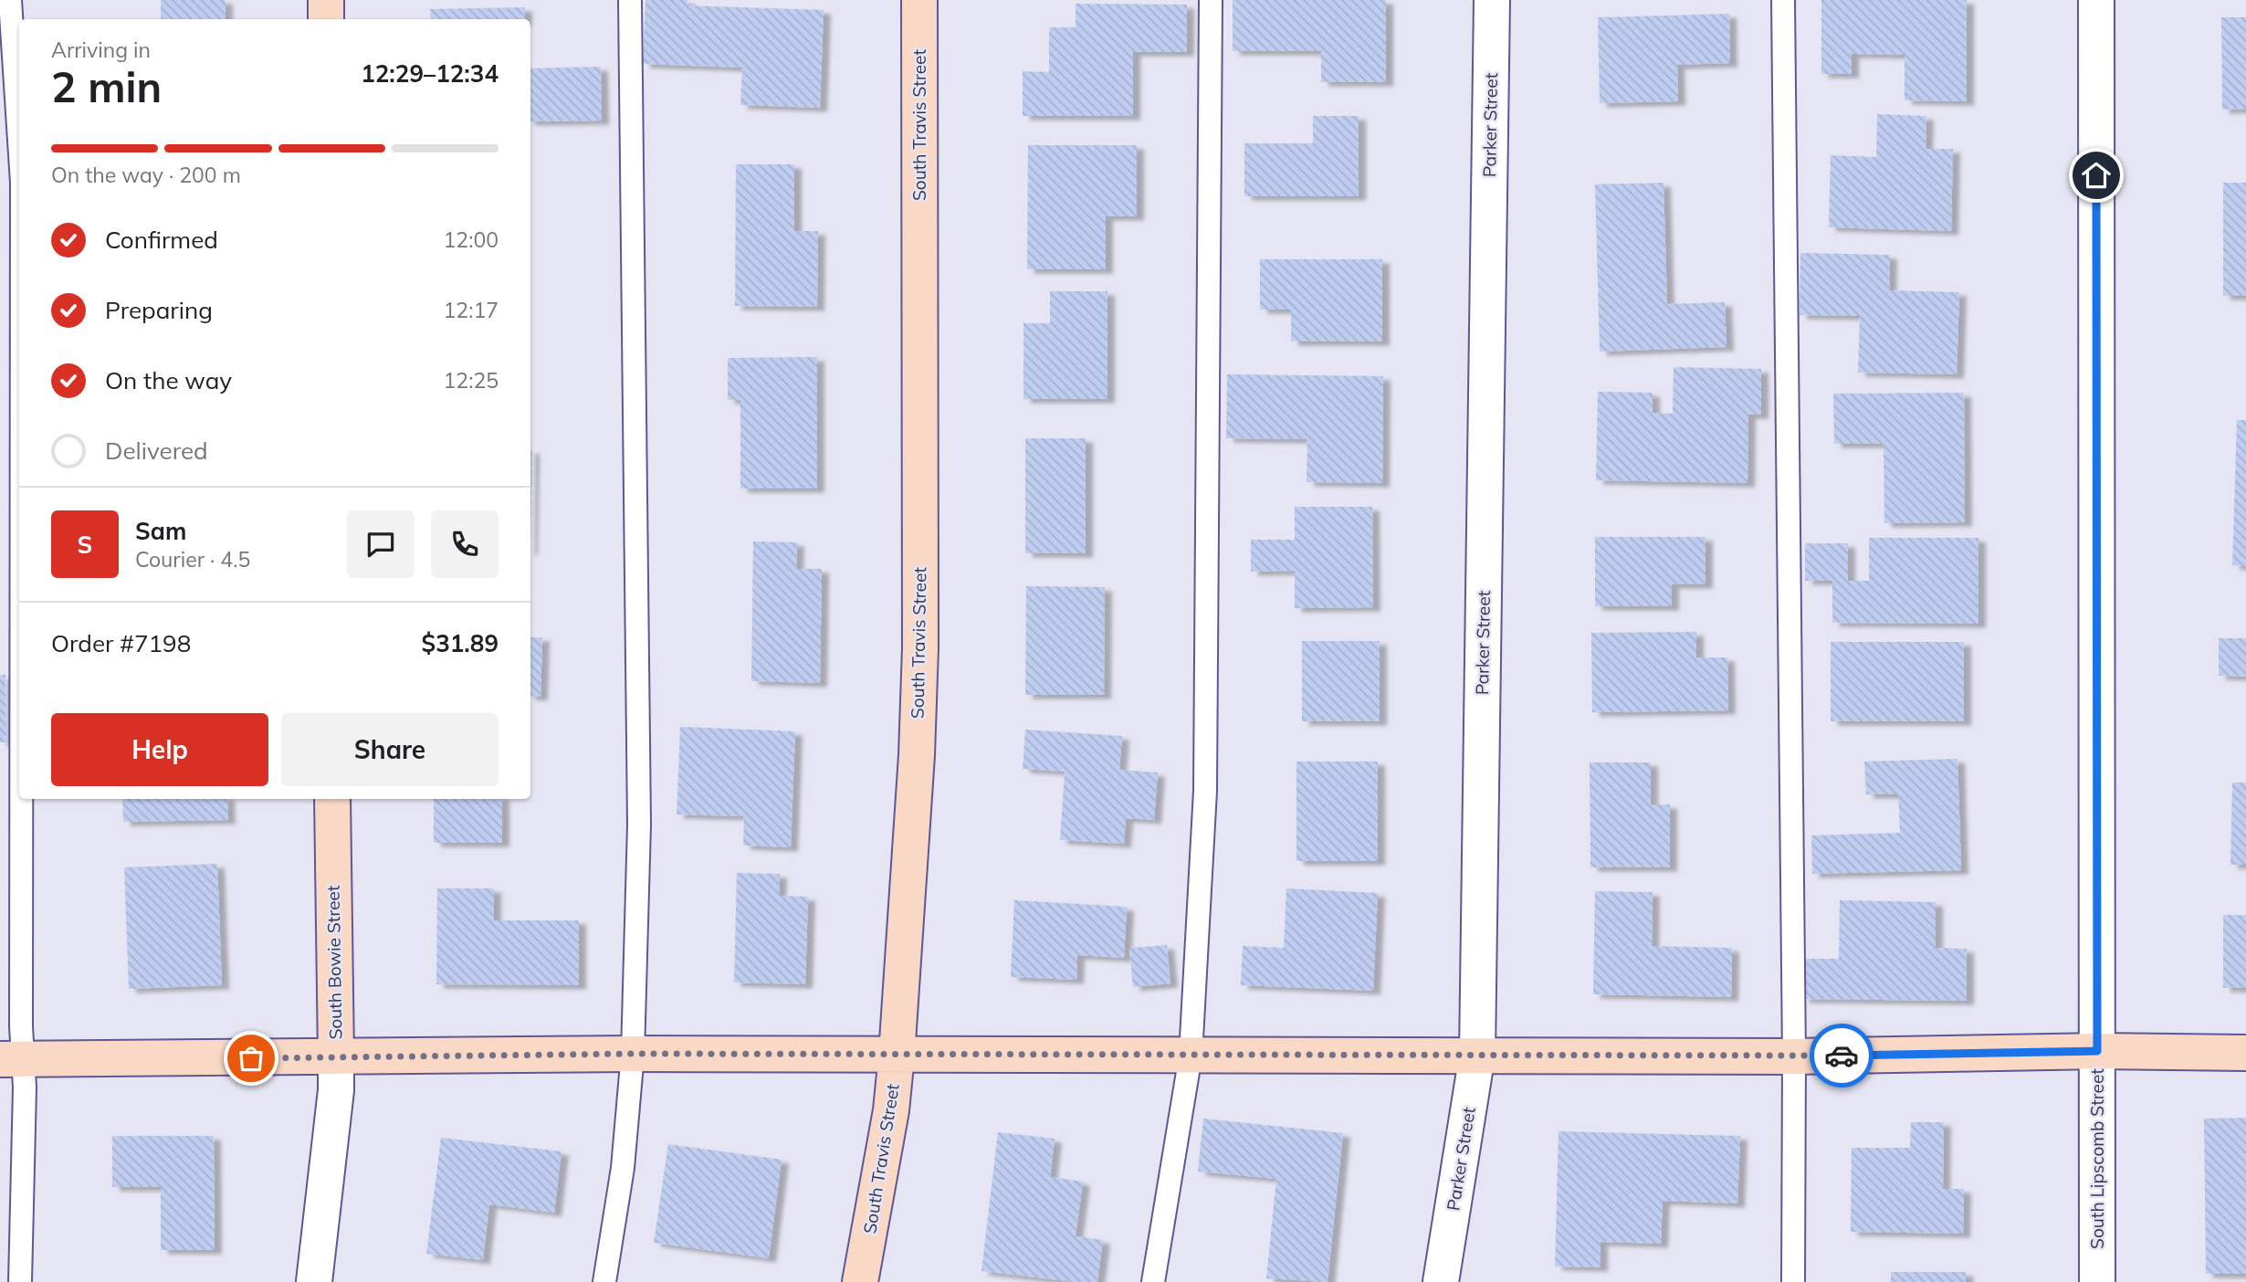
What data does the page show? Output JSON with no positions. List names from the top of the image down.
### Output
{
  "streets": {
    "main road": ["South Travis Street", "South Bowie Street"],
    "street": ["Parker Street", "South Lipscomb Street"]
  },
  "page": {
    "heading": ["2 min", "Arriving in", "12:29–12:34"],
    "panel": [
      "Sam",
      "Courier · 4.5",
      "Order #7198",
      "$31.89"
    ],
    "bar": "On the way · 200 m",
    "list": [
      ["Confirmed", "12:00"],
      ["Preparing", "12:17"],
      ["On the way", "12:25"],
      "Delivered"
    ],
    "round": "S",
    "buttons": ["Help", "Share"]
  }
}
